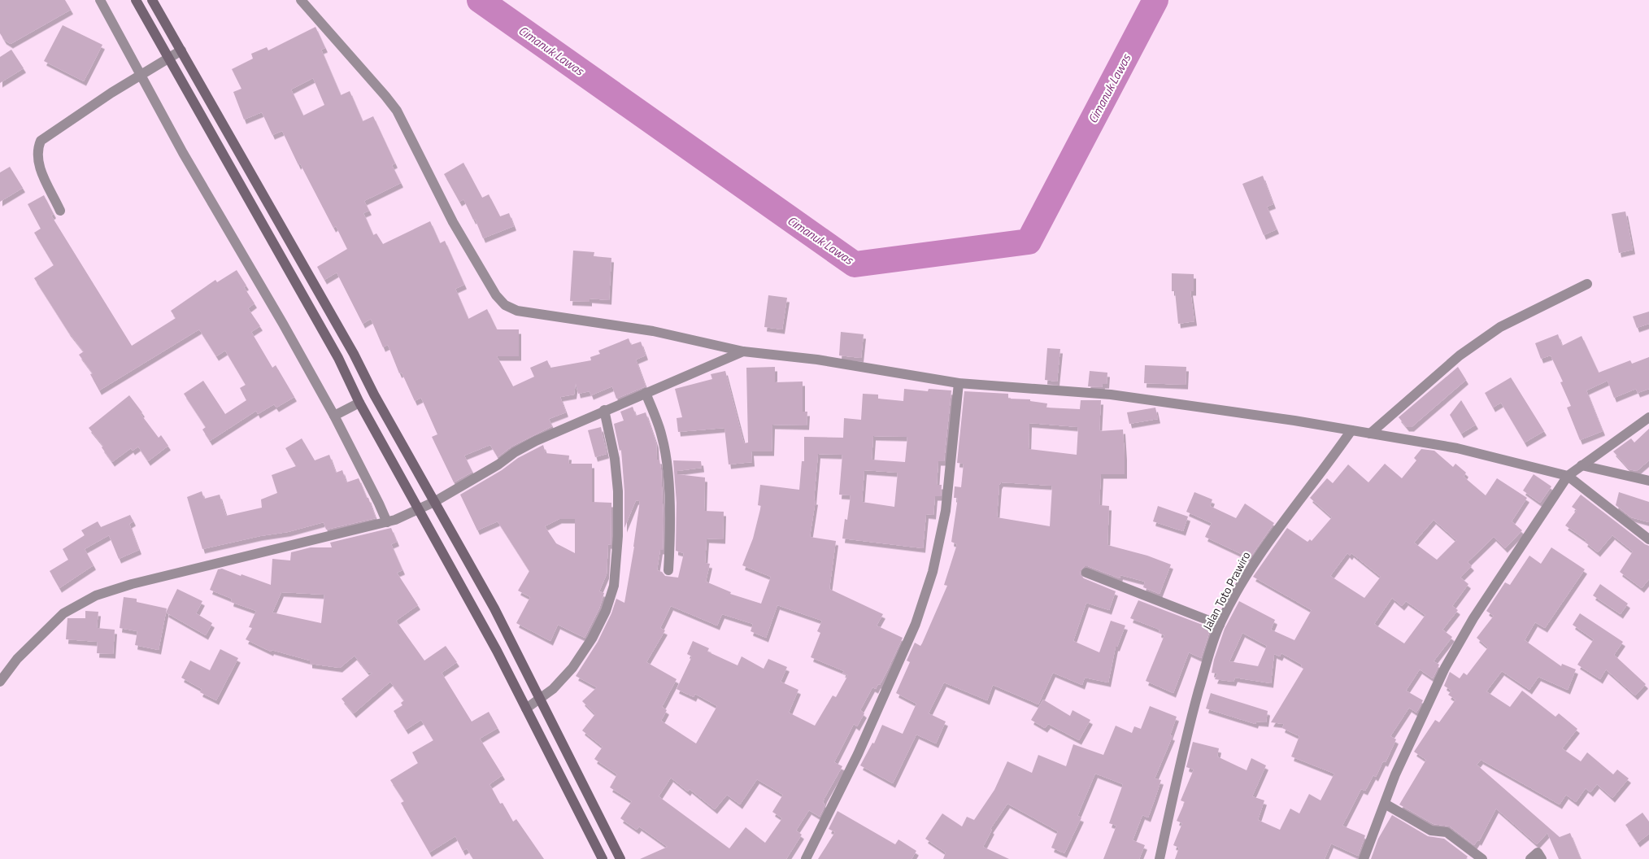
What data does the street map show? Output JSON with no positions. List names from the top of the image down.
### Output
{
  "streets": {
    "street": ["Jalan Toto Prawiro"]
  },
  "water": ["Cimanuk Lawas"]
}
